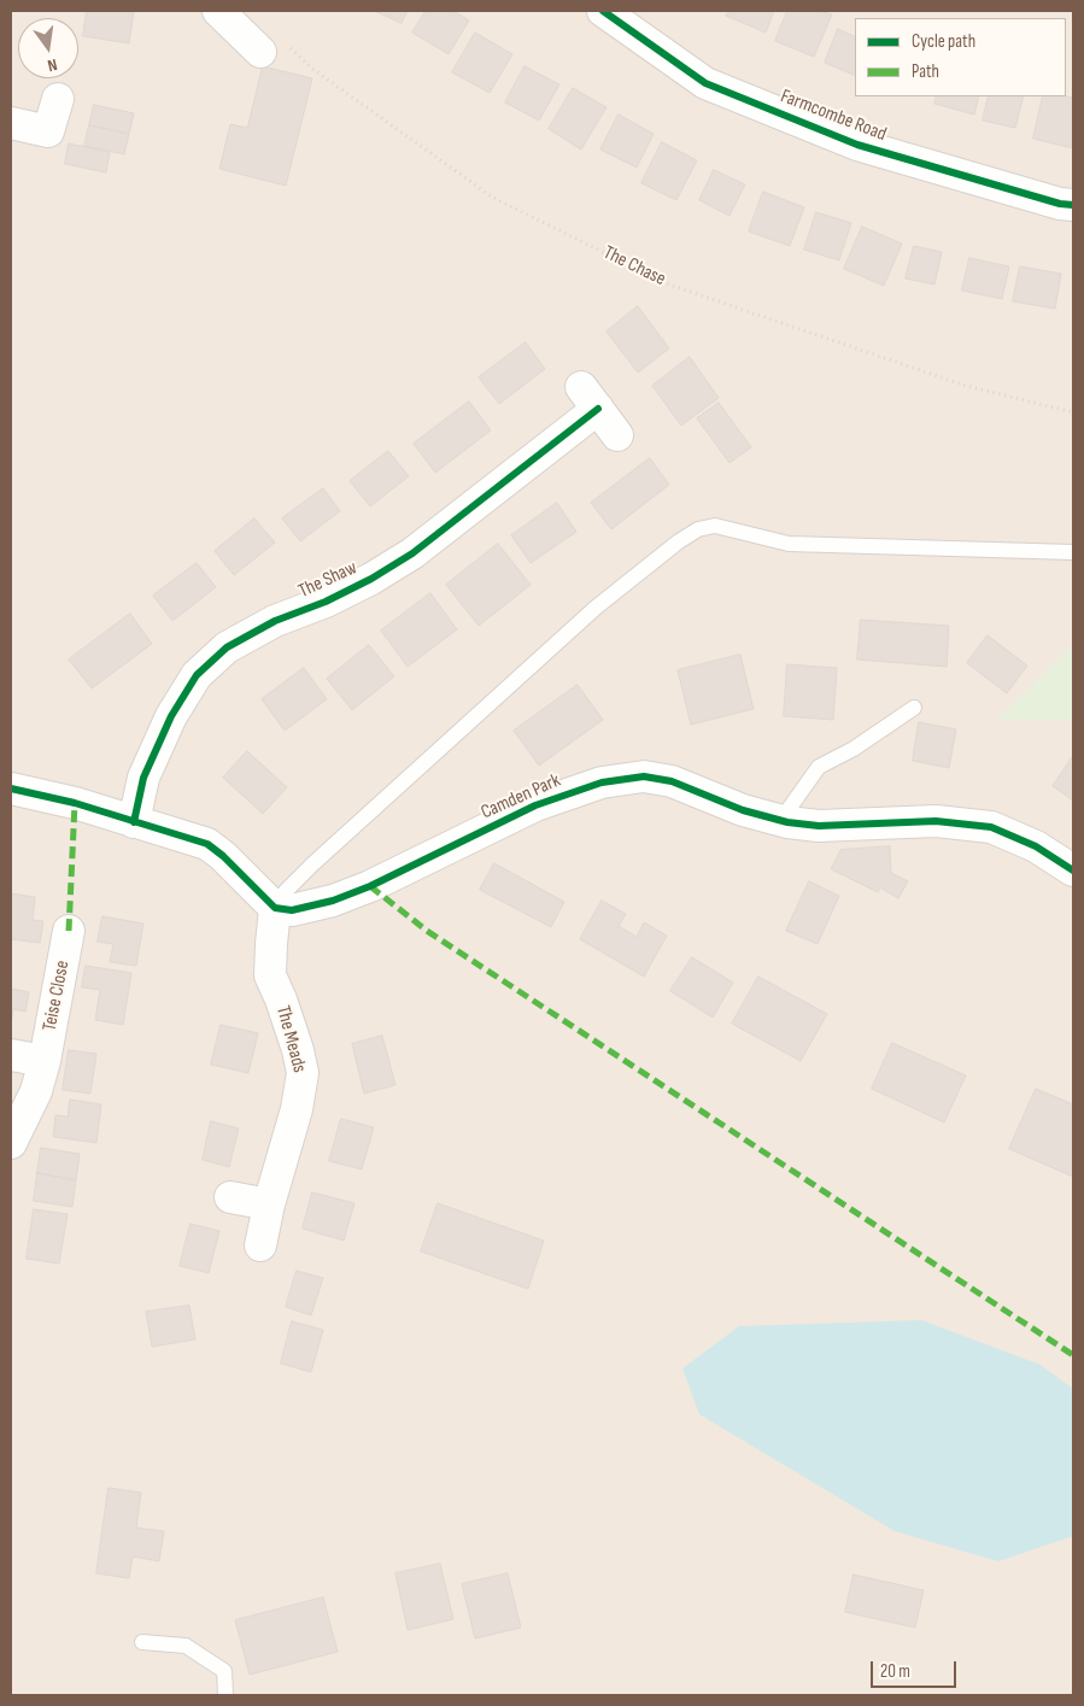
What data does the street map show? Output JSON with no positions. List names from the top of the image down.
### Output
{
  "streets": {
    "street": [
      "Farmcombe Road",
      "The Shaw",
      "Camden Park",
      "Teise Close",
      "The Meads"
    ],
    "path": ["The Chase"]
  },
  "crossings": [
    ["Camden Park", "The Meads"]
  ],
  "legend": ["Cycle path", "Path"],
  "scale_bar": "20 m",
  "north": "bottom"
}
